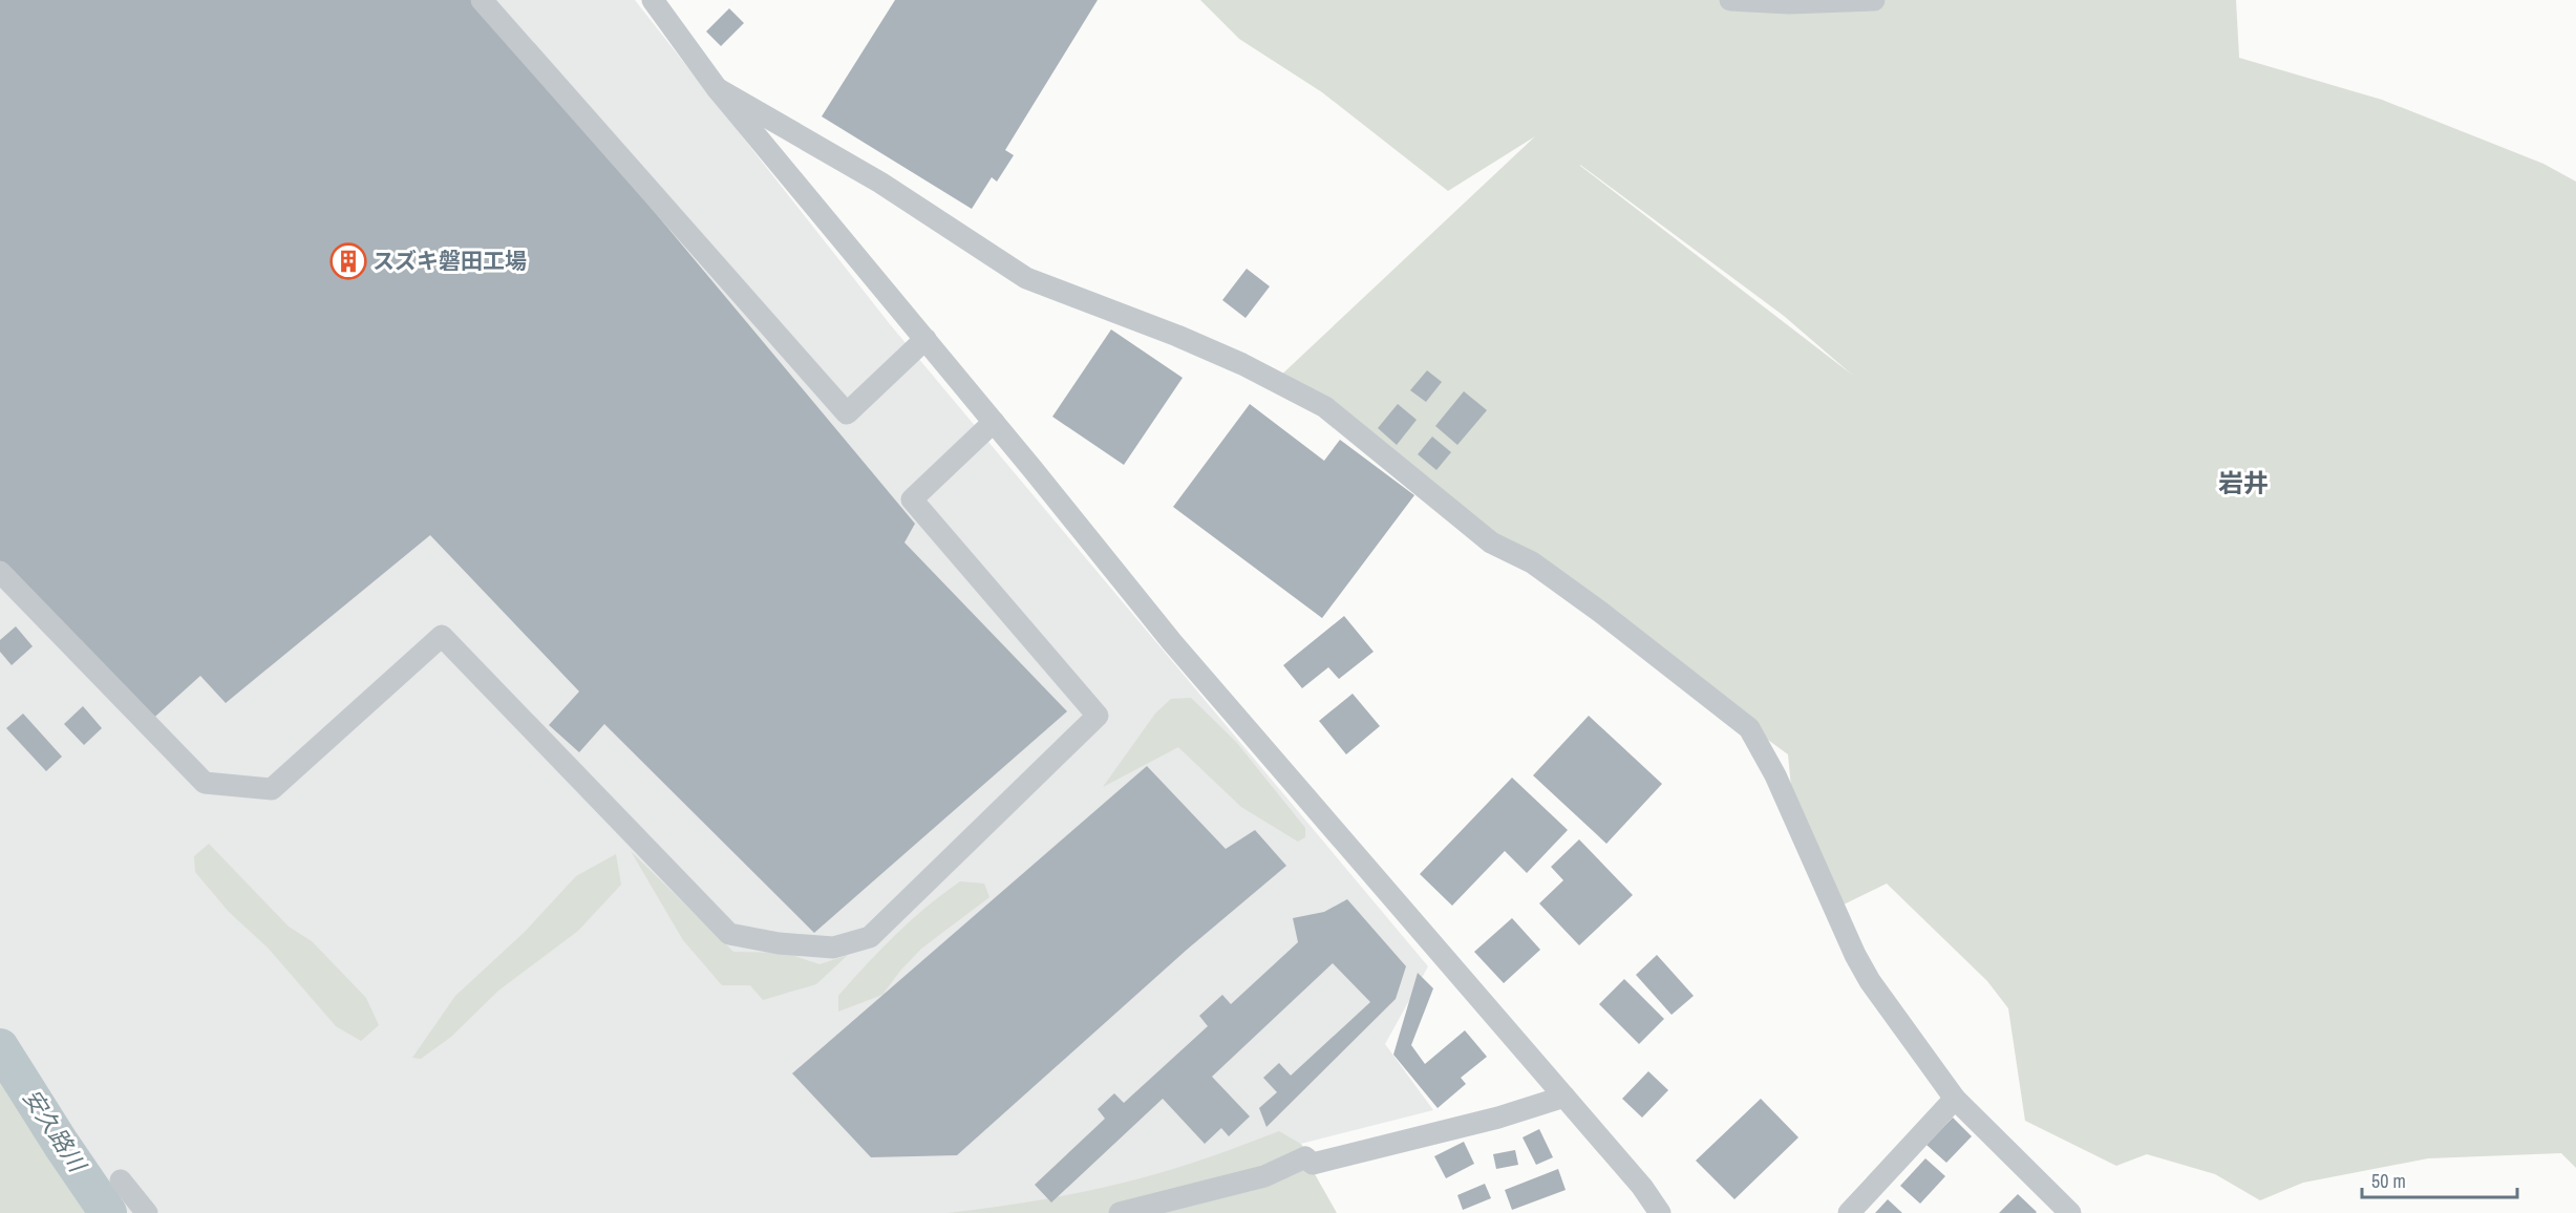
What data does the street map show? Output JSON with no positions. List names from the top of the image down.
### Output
{
  "districts": ["岩井"],
  "water": ["安久路川"],
  "places": {
    "building": ["スズキ磐田工場"]
  },
  "scale_bar": "50 m"
}
